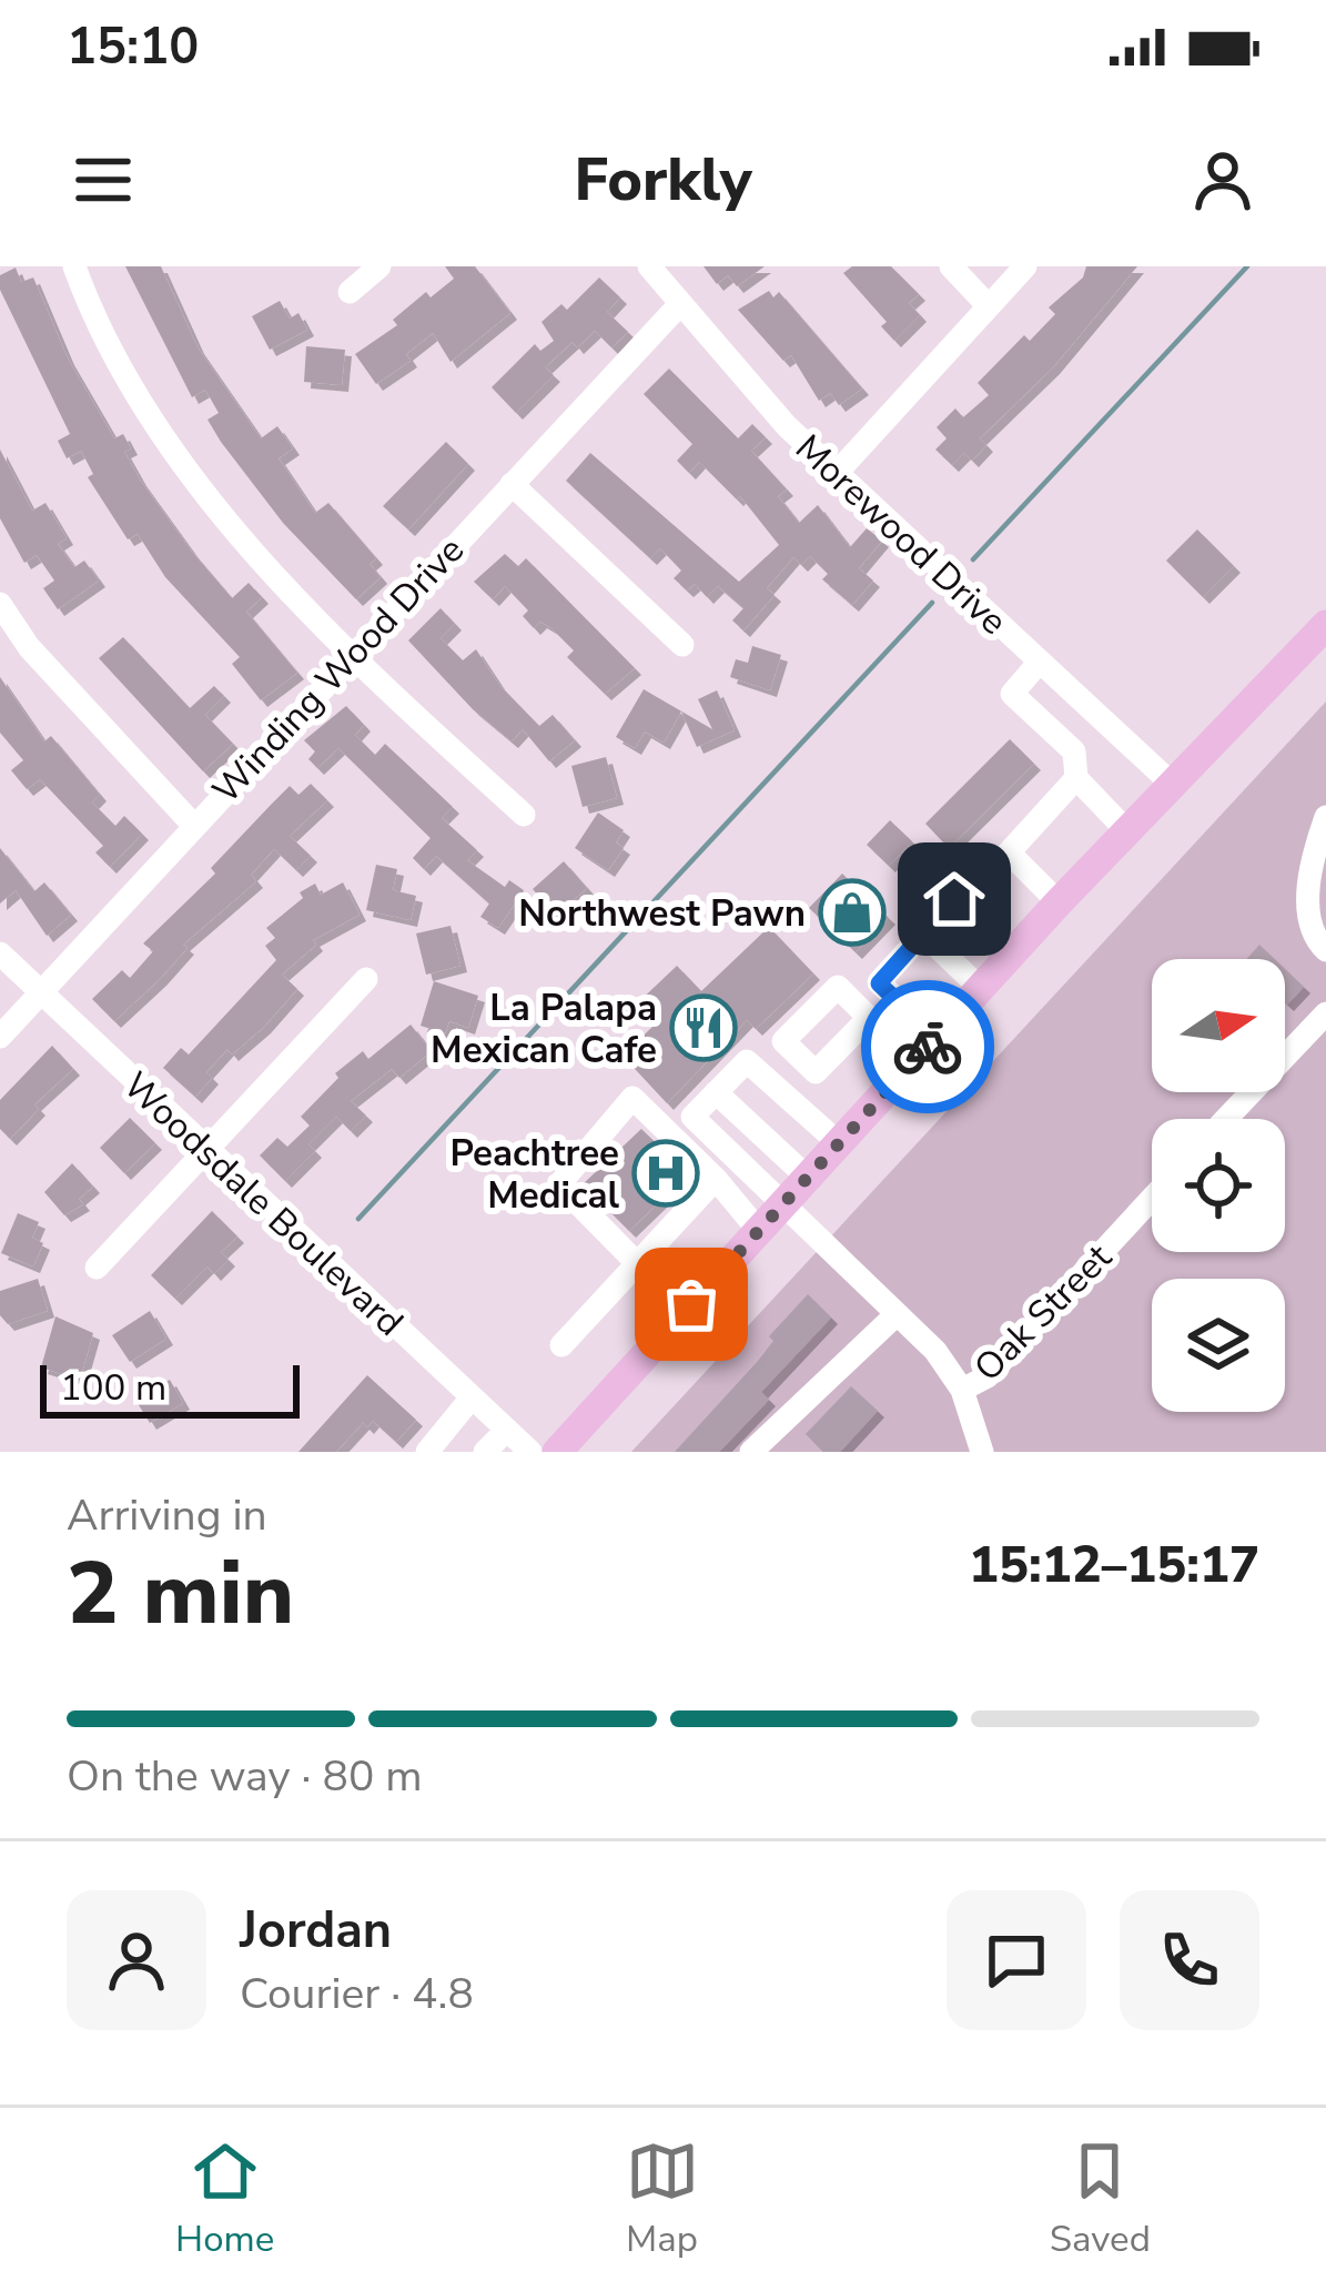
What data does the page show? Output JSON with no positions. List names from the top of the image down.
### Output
{
  "streets": {
    "street": [
      "Morewood Drive",
      "Winding Wood Drive",
      "Woodsdale Boulevard",
      "Oak Street"
    ]
  },
  "crossings": [
    ["Morewood Drive", "Winding Wood Drive"],
    ["Winding Wood Drive", "Woodsdale Boulevard"]
  ],
  "places": {
    "shop": ["Northwest Pawn"],
    "restaurant": ["La Palapa Mexican Cafe"],
    "hospital": ["Peachtree Medical"]
  },
  "scale_bar": "100 m",
  "north": "right",
  "page": {
    "status": "15:10",
    "header": "Forkly",
    "scale": "100 m",
    "heading": ["2 min", "Arriving in", "15:12–15:17"],
    "panel": ["Jordan", "Courier · 4.8"],
    "bar": "On the way · 80 m",
    "tabs": ["Home", "Map", "Saved"]
  }
}
